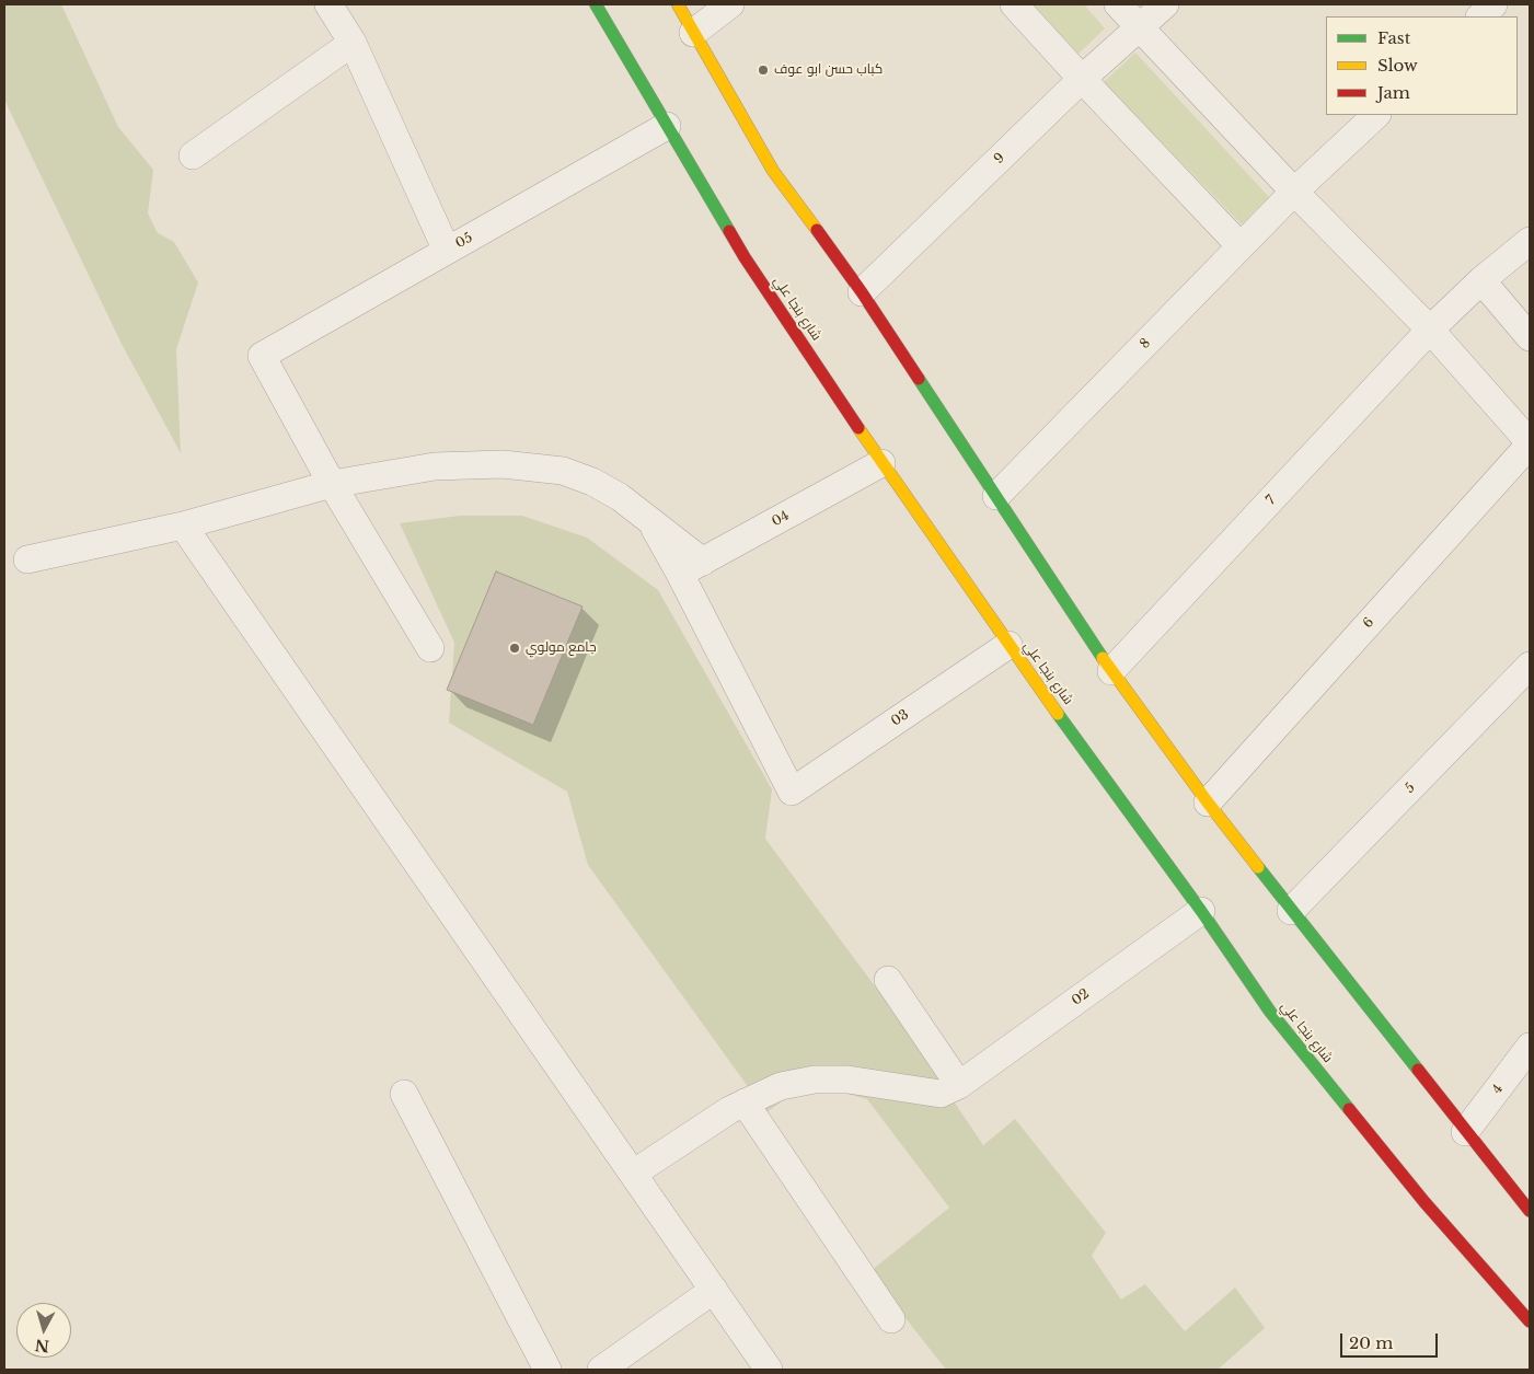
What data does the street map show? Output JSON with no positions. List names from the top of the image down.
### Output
{
  "streets": {
    "main road": ["شارع بنجا علي"],
    "street": [
      "9",
      "05",
      "8",
      "7",
      "04",
      "6",
      "03",
      "5",
      "02",
      "4"
    ]
  },
  "crossings": [
    ["05", "شارع بنجا علي"],
    ["شارع بنجا علي", "04"],
    ["شارع بنجا علي", "03"],
    ["شارع بنجا علي", "02"],
    ["04", "03"]
  ],
  "places": ["كباب حسن ابو عوف", "جامع مولوي"],
  "legend": ["Fast", "Slow", "Jam"],
  "scale_bar": "20 m",
  "north": "bottom"
}
